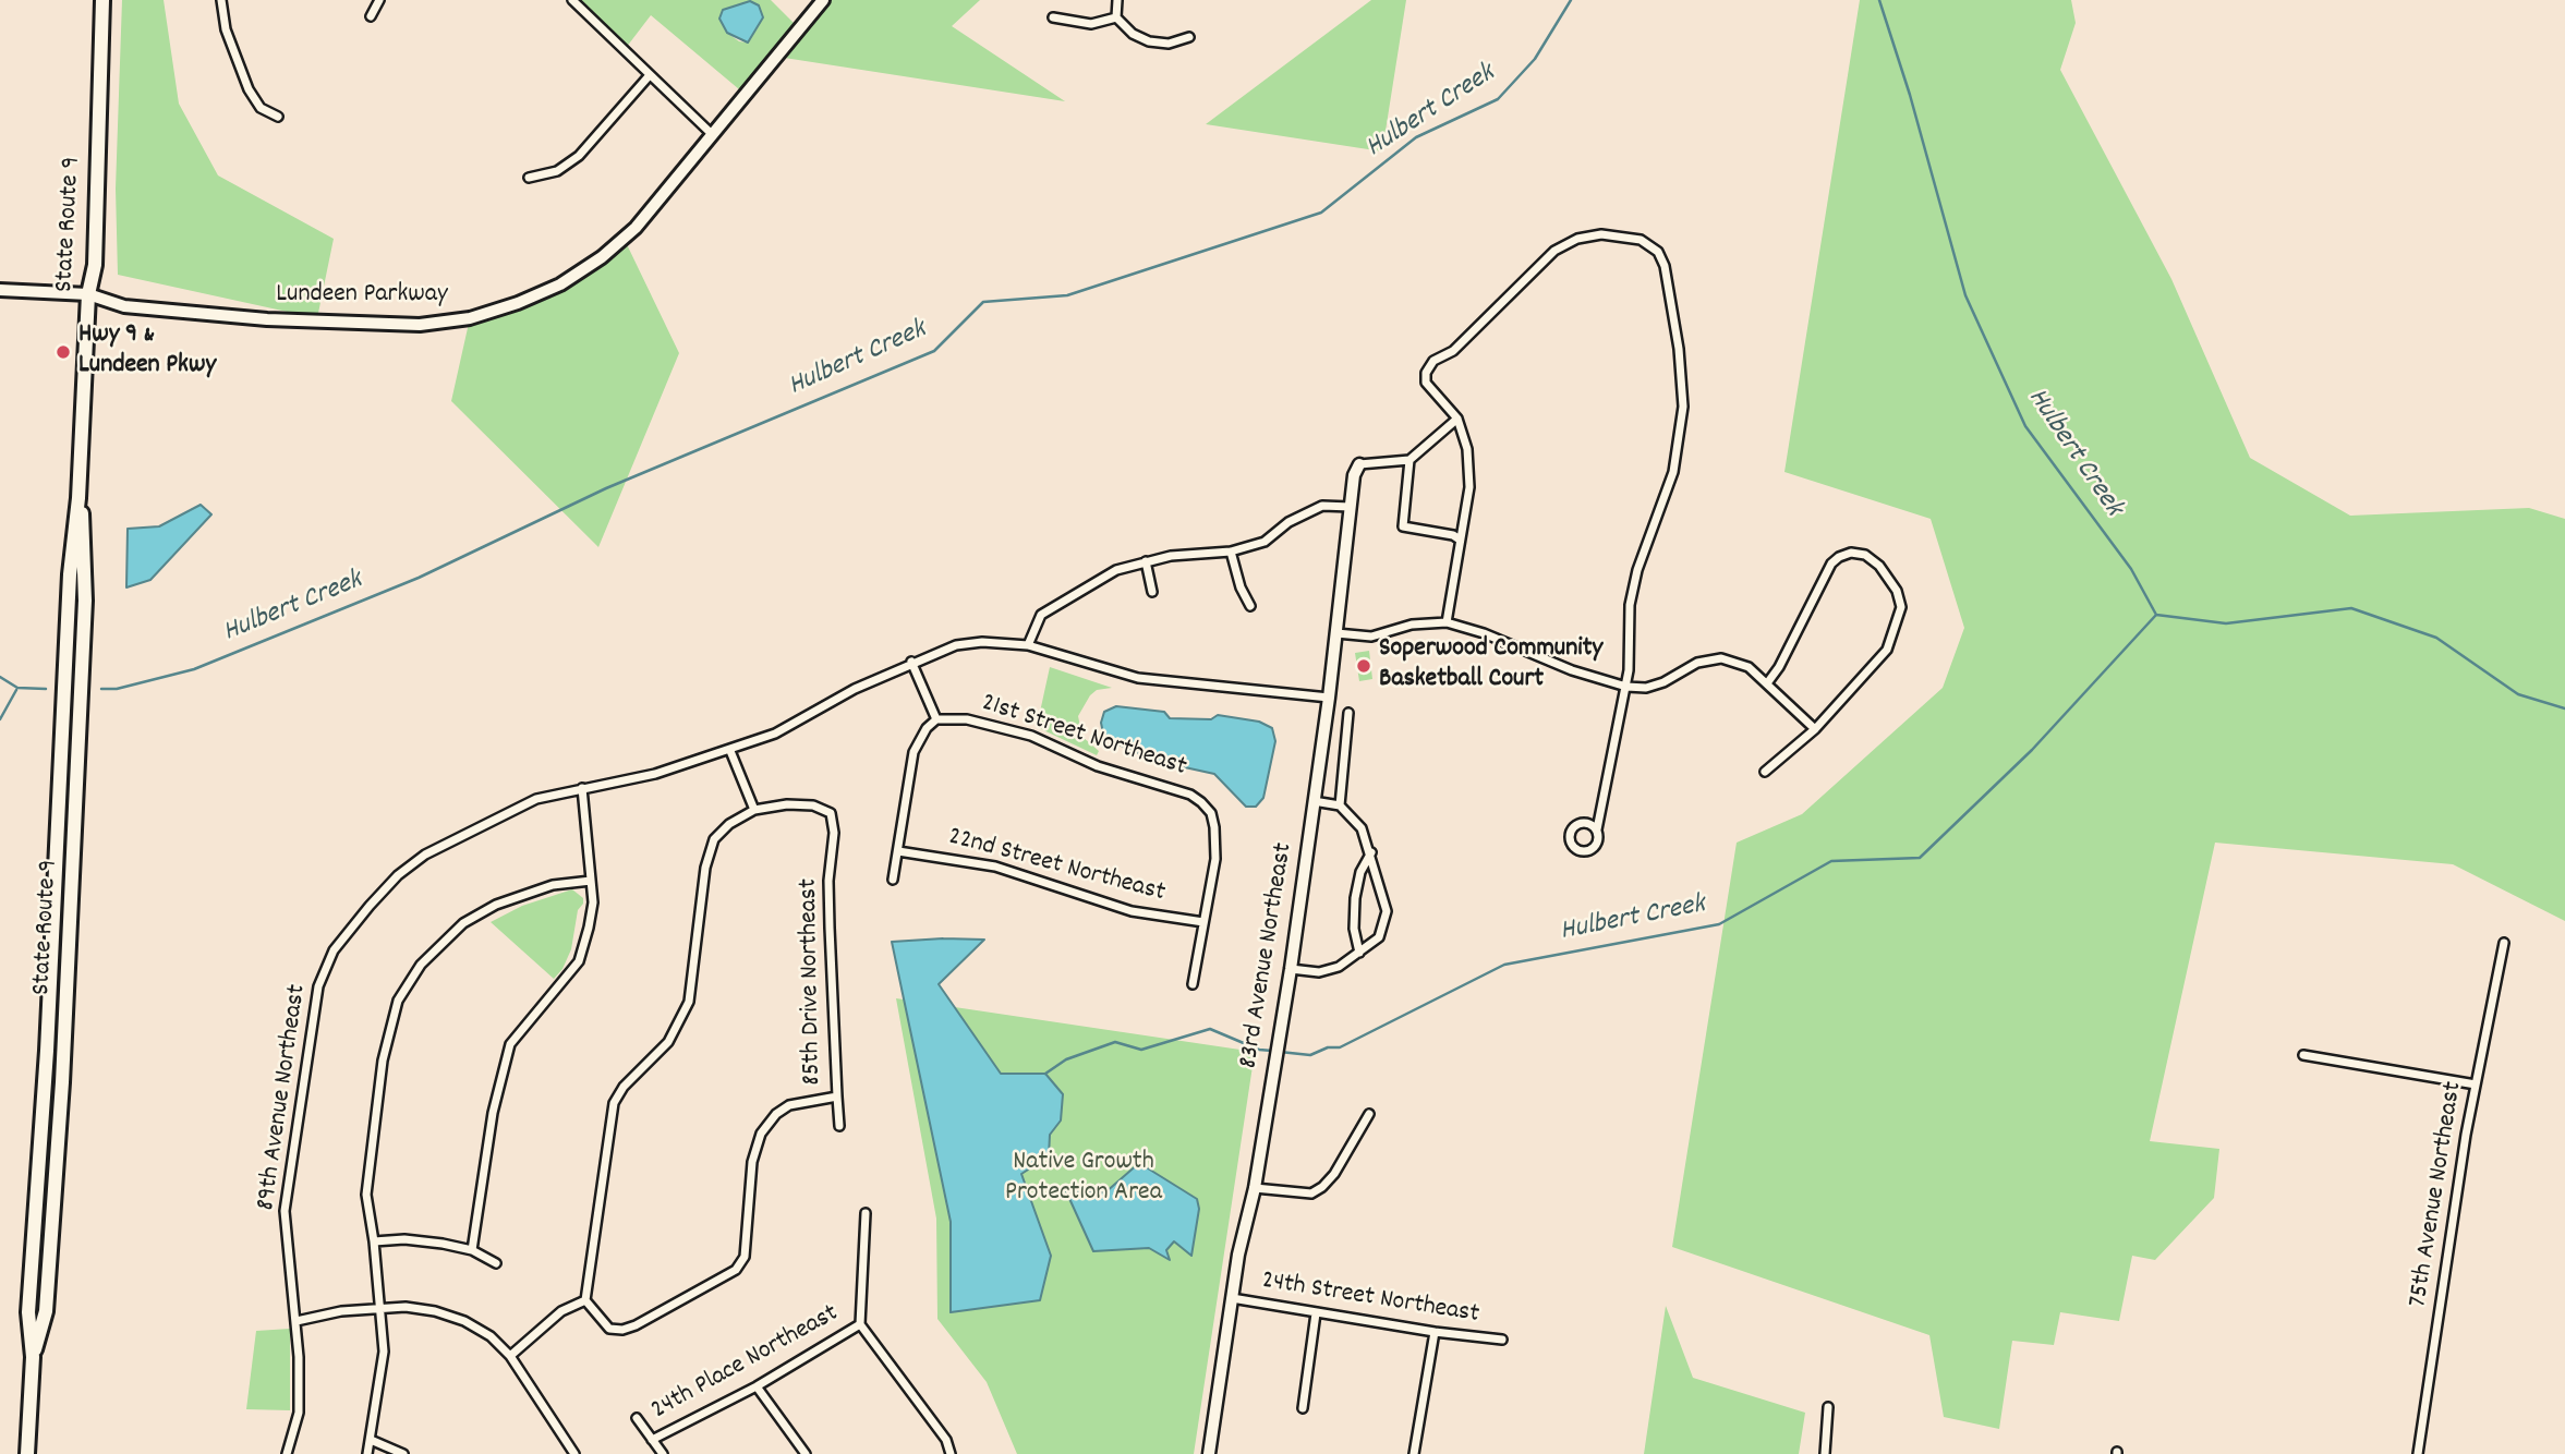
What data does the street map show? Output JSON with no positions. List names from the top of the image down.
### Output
{
  "streets": {
    "main road": ["State Route 9", "Lundeen Parkway"],
    "street": [
      "21st Street Northeast",
      "22nd Street Northeast",
      "83rd Avenue Northeast",
      "85th Drive Northeast",
      "89th Avenue Northeast",
      "75th Avenue Northeast",
      "24th Street Northeast",
      "24th Place Northeast"
    ]
  },
  "crossings": [
    ["State Route 9", "Lundeen Parkway"],
    ["21st Street Northeast", "22nd Street Northeast"],
    ["83rd Avenue Northeast", "89th Avenue Northeast"],
    ["83rd Avenue Northeast", "24th Street Northeast"]
  ],
  "water": ["Hulbert Creek"],
  "parks": ["Native Growth Protection Area"],
  "places": ["Hwy 9 & Lundeen Pkwy", "Soperwood Community Basketball Court"]
}
